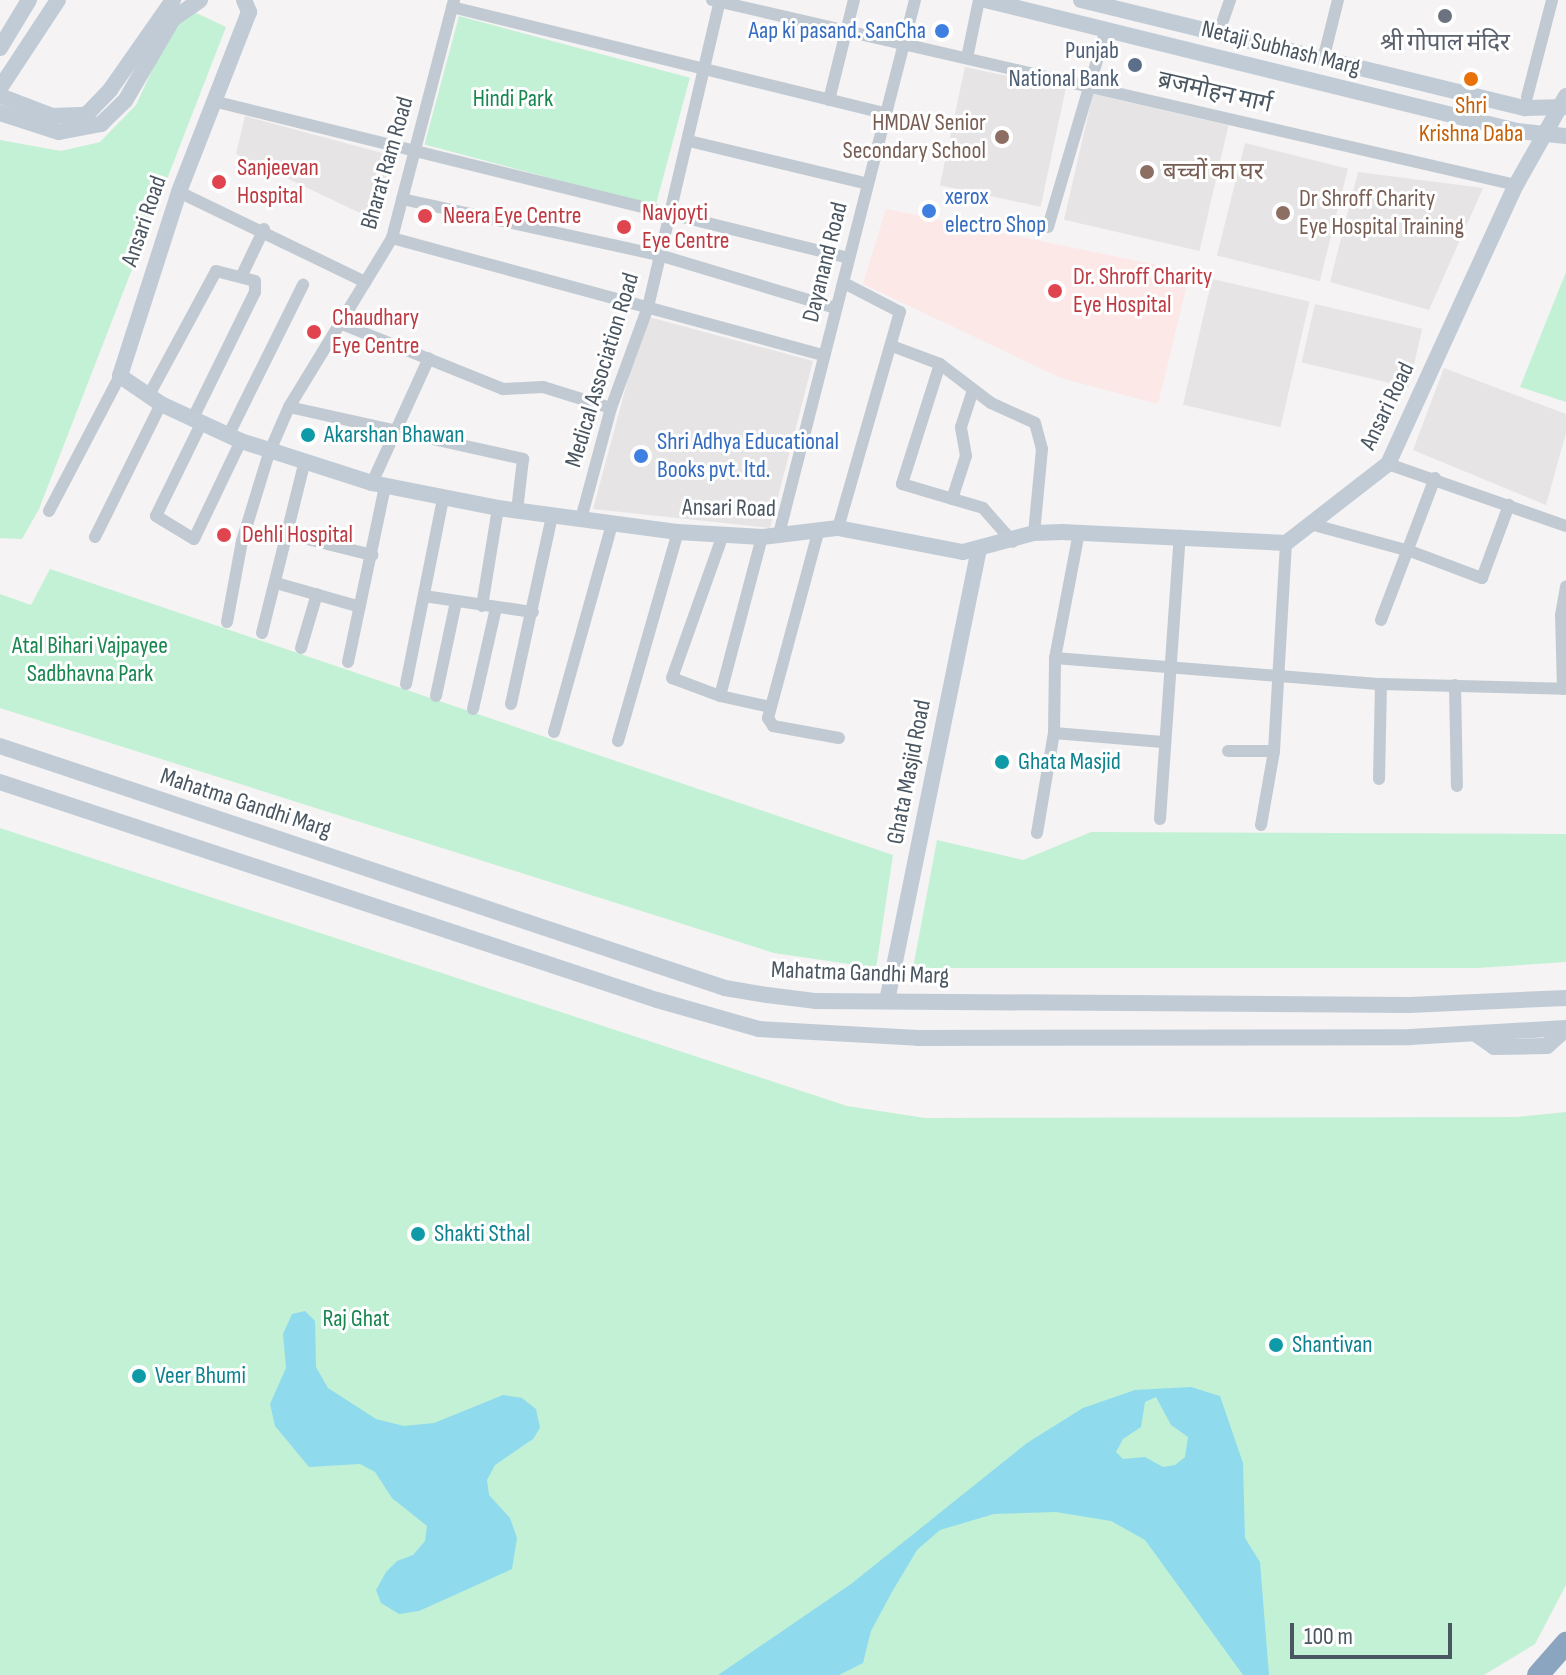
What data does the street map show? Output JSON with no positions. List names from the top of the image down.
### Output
{
  "streets": {
    "main road": [
      "Netaji Subhash Marg",
      "Ansari Road",
      "Ghata Masjid Road",
      "Mahatma Gandhi Marg"
    ],
    "street": [
      "ब्रजमोहन मार्ग",
      "Bharat Ram Road",
      "Dayanand Road",
      "Medical Association Road"
    ]
  },
  "crossings": [
    ["Netaji Subhash Marg", "Ansari Road"],
    ["ब्रजमोहन मार्ग", "Ansari Road"],
    ["ब्रजमोहन मार्ग", "Dayanand Road"],
    ["ब्रजमोहन मार्ग", "Medical Association Road"],
    ["Bharat Ram Road", "Ansari Road"],
    ["Ansari Road", "Dayanand Road"],
    ["Ansari Road", "Medical Association Road"],
    ["Ansari Road", "Ghata Masjid Road"],
    ["Ghata Masjid Road", "Mahatma Gandhi Marg"]
  ],
  "parks": ["Hindi Park", "Atal Bihari Vajpayee Sadbhavna Park", "Raj Ghat"],
  "places": [
    "श्री गोपाल मंदिर",
    "Aap ki pasand. SanCha",
    "Punjab National Bank",
    "Shri Krishna Daba",
    "HMDAV Senior Secondary School",
    "बच्चों का घर",
    "Sanjeevan Hospital",
    "xerox electro Shop",
    "Dr Shroff Charity Eye Hospital Training",
    "Neera Eye Centre",
    "Navjoyti Eye Centre",
    "Dr. Shroff Charity Eye Hospital",
    "Chaudhary Eye Centre",
    "Akarshan Bhawan",
    "Shri Adhya Educational Books pvt. ltd.",
    "Dehli Hospital",
    "Ghata Masjid",
    "Shakti Sthal",
    "Shantivan",
    "Veer Bhumi"
  ],
  "scale_bar": "100 m"
}
